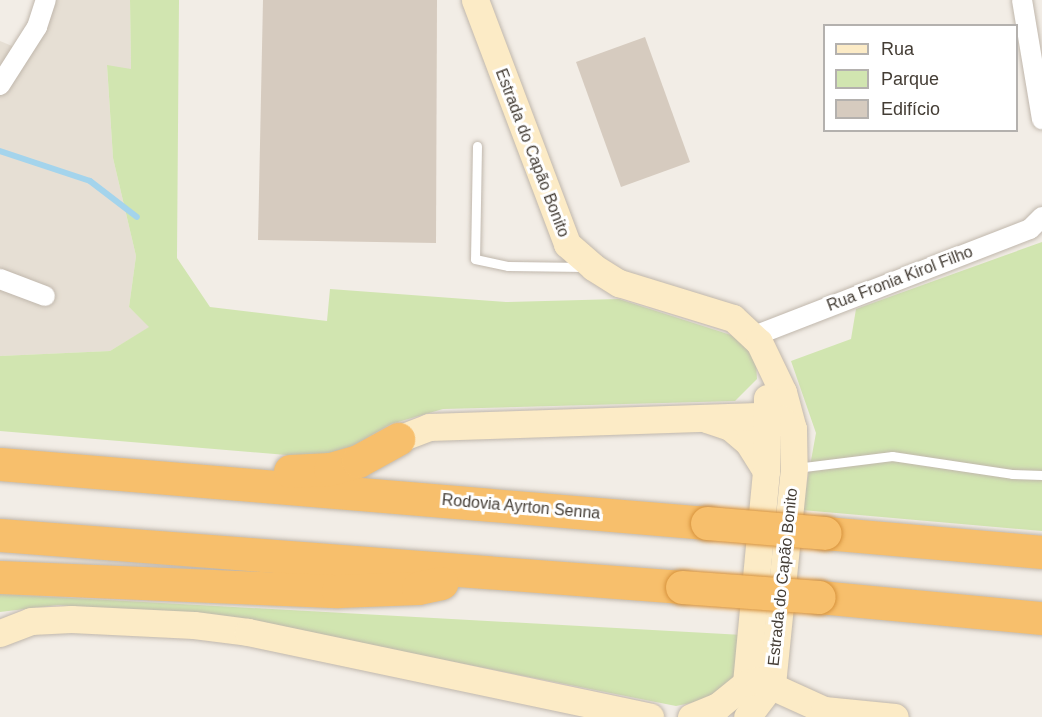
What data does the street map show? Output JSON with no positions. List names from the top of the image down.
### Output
{
  "streets": {
    "highway": ["Rodovia Ayrton Senna"],
    "street": ["Estrada do Capão Bonito", "Rua Fronia Kirol Filho"]
  },
  "crossings": [
    ["Estrada do Capão Bonito", "Rua Fronia Kirol Filho"]
  ],
  "legend": ["Rua", "Parque", "Edifício"]
}
